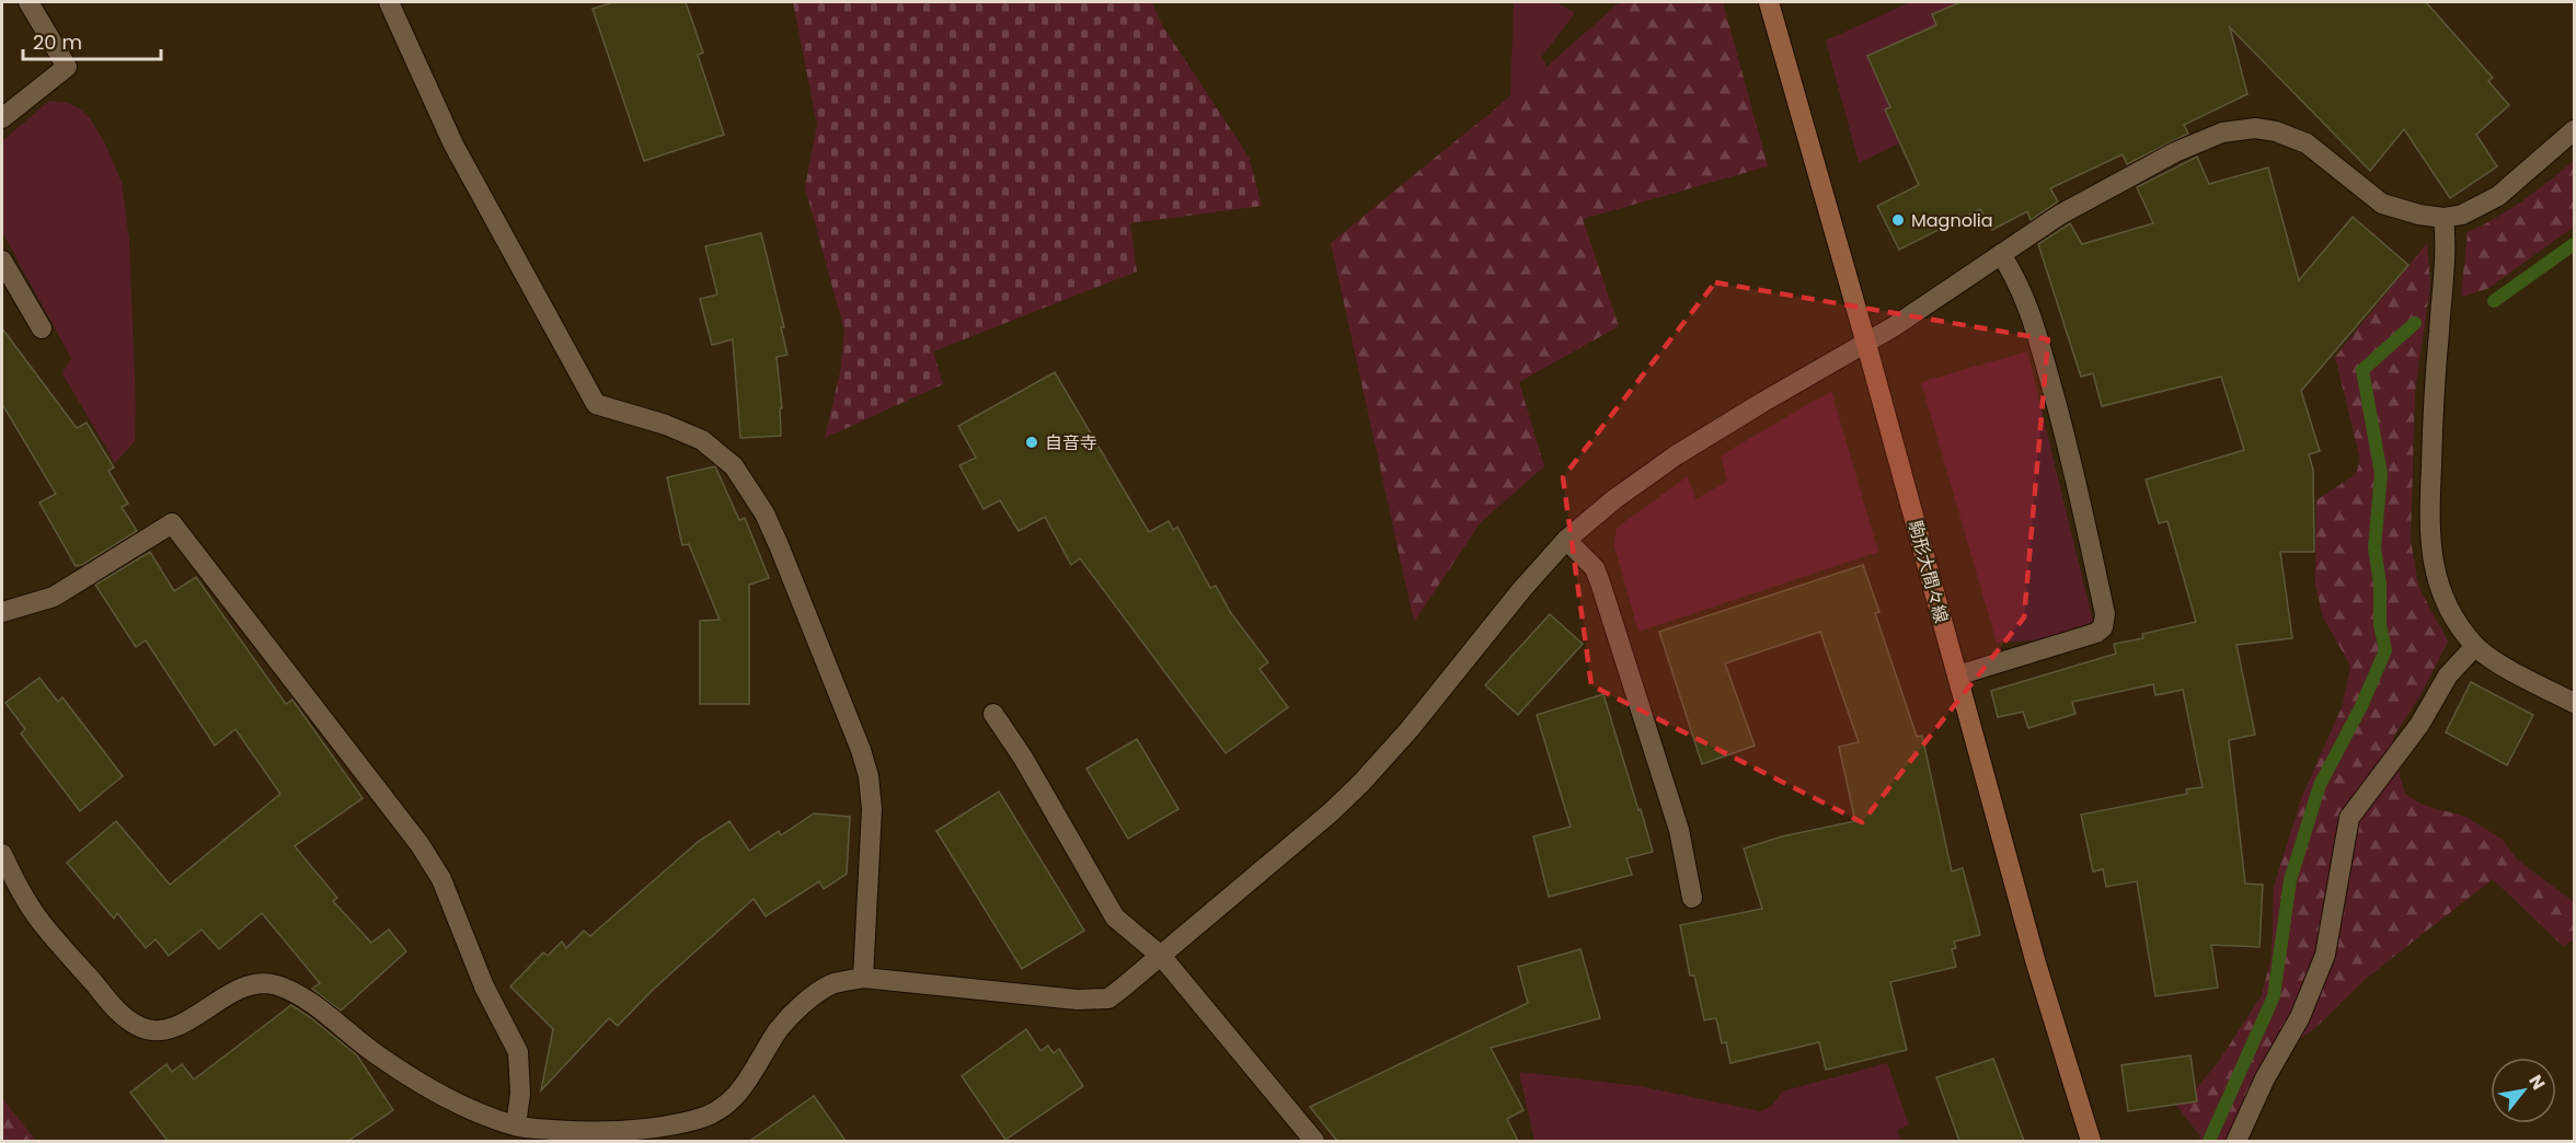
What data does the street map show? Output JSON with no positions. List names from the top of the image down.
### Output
{
  "streets": {
    "main road": ["駒形大間々線"]
  },
  "places": ["Magnolia", "自音寺"],
  "scale_bar": "20 m",
  "north": "top right"
}
